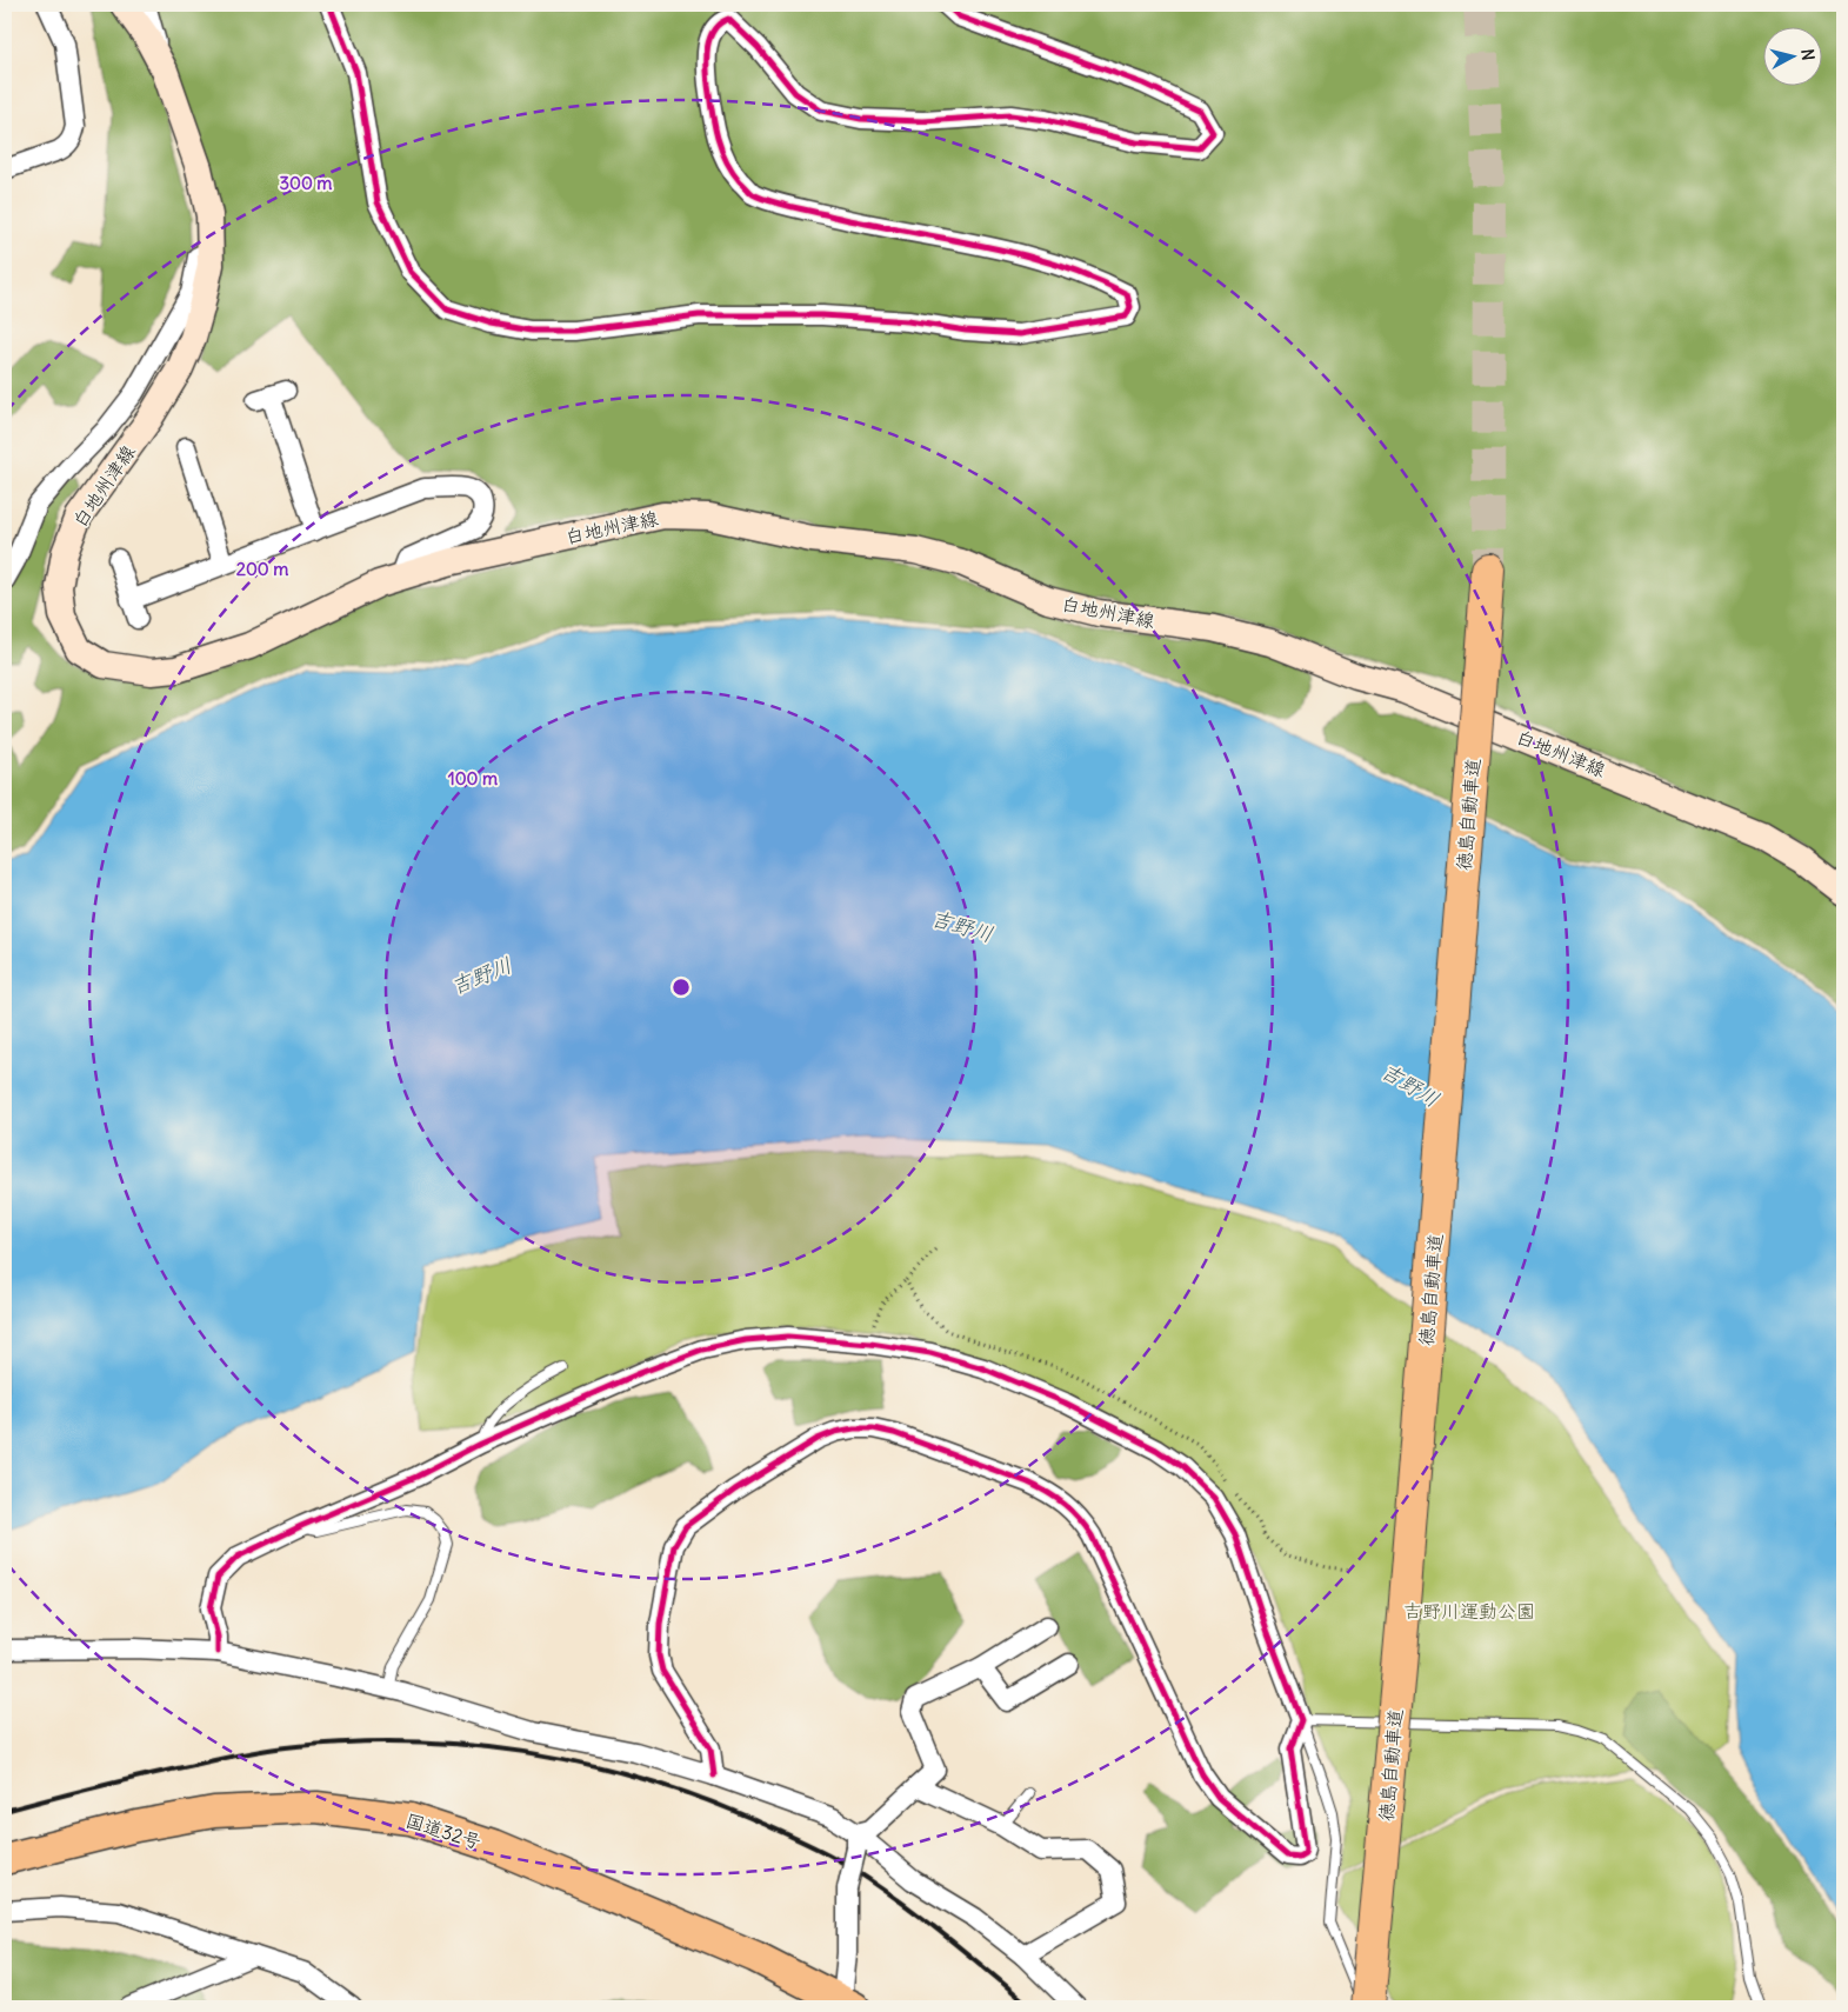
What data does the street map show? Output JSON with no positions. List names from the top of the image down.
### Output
{
  "streets": {
    "highway": ["徳島自動車道", "国道32号"],
    "main road": ["白地州津線"]
  },
  "water": ["吉野川"],
  "parks": ["吉野川運動公園"],
  "north": "right",
  "rings": ["300 m", "200 m", "100 m"]
}
